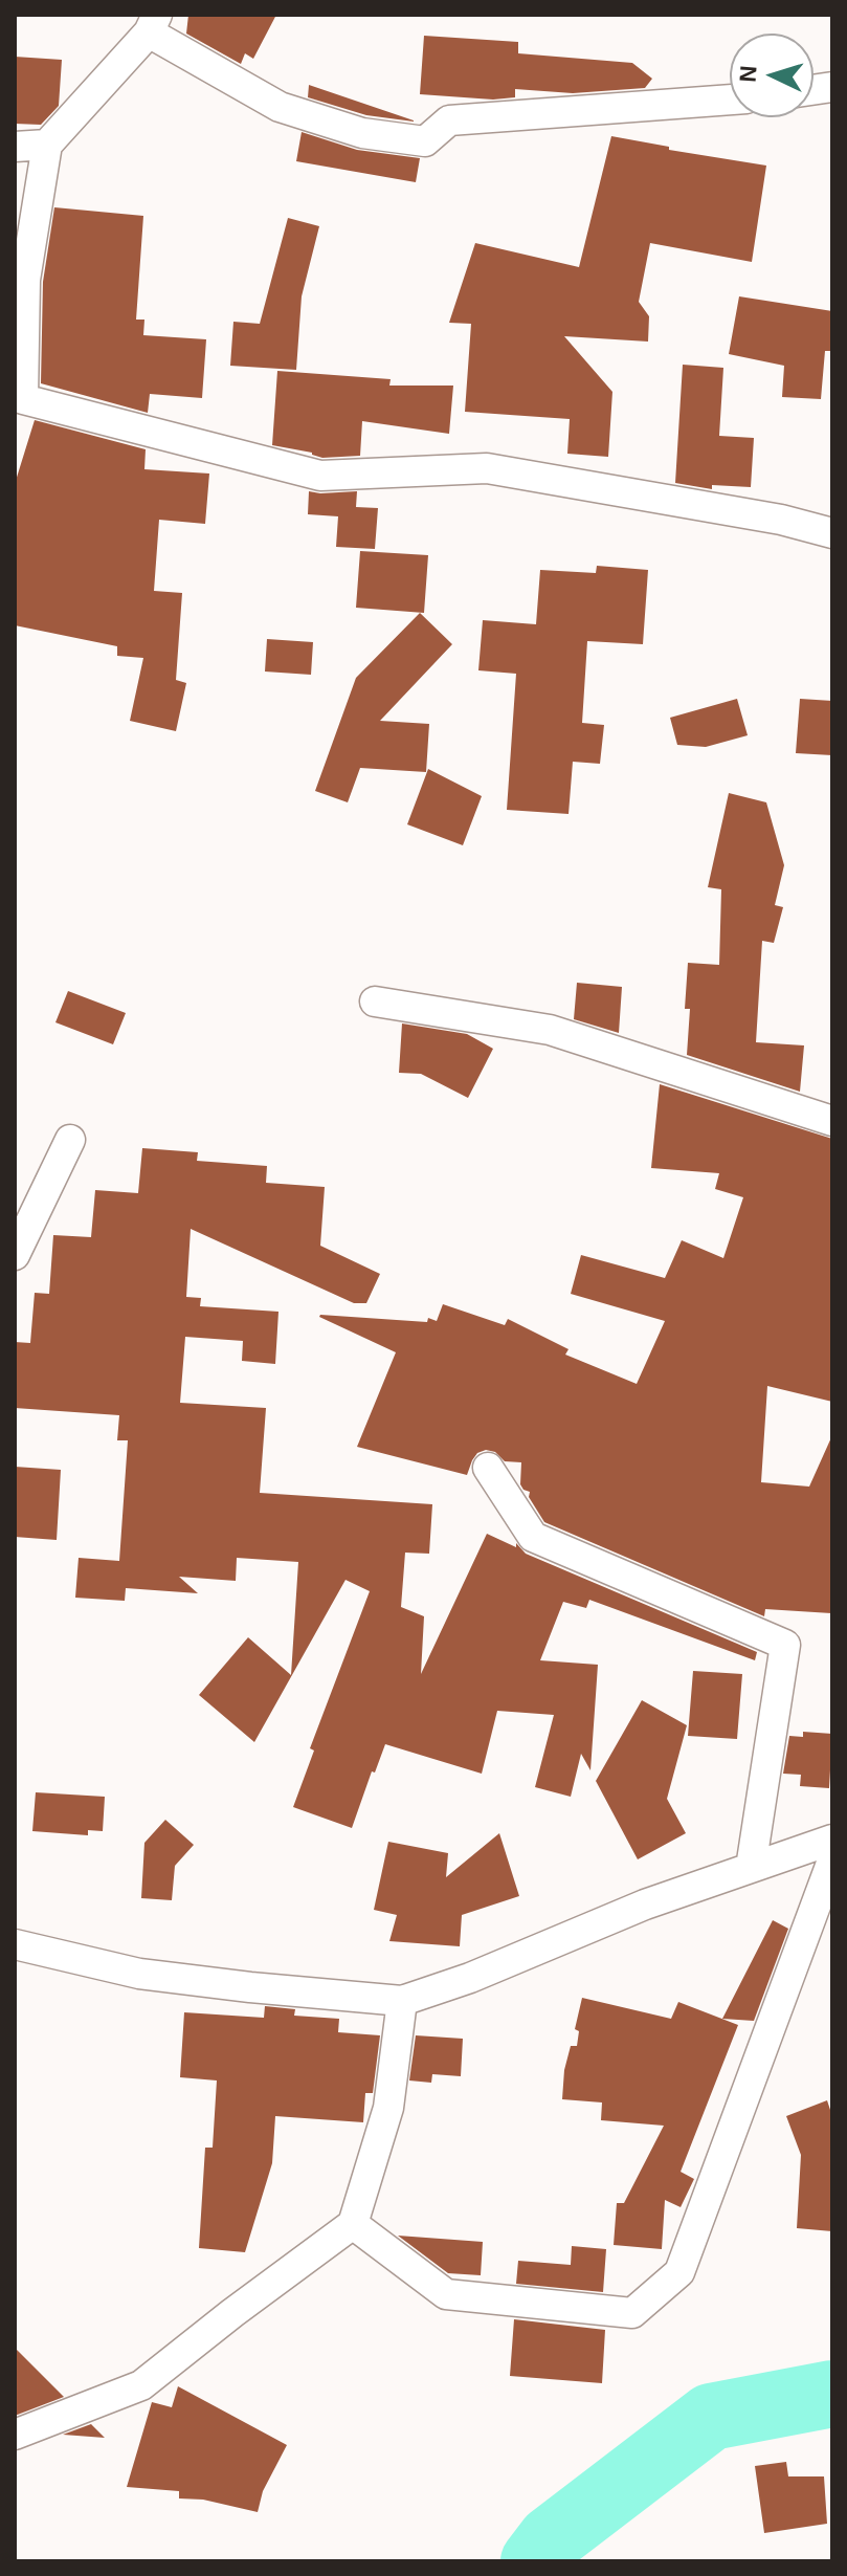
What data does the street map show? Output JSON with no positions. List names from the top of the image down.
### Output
{
  "north": "left"
}
